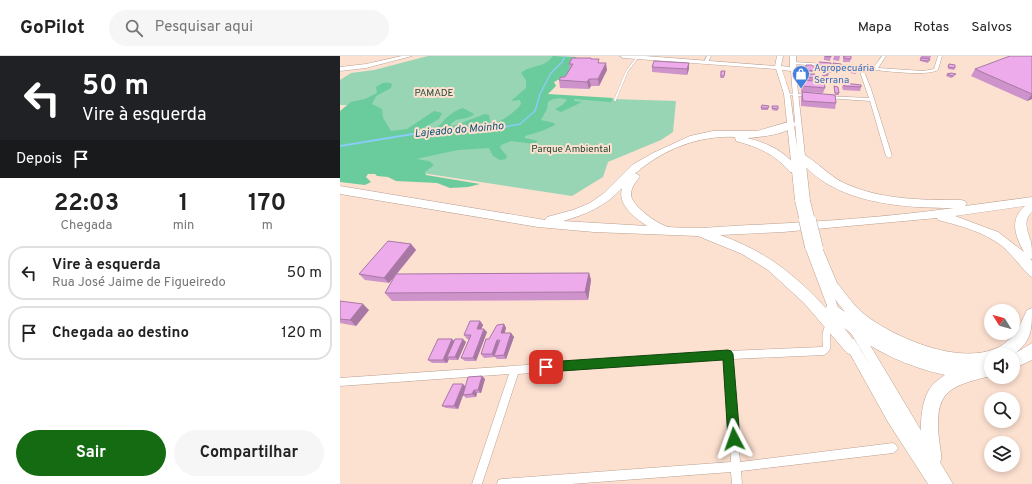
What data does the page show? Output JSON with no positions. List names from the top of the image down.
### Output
{
  "water": ["Lajeado do Moinho"],
  "parks": ["PAMADE", "Parque Ambiental"],
  "places": {
    "shop": ["Agropecuária Serrana"]
  },
  "north": "top left",
  "page": {
    "header": "GoPilot",
    "search": "Pesquisar aqui",
    "nav": ["Mapa", "Rotas", "Salvos"],
    "turn": ["50 m", "Vire à esquerda"],
    "then": "Depois",
    "eta": [
      "22:03",
      "Chegada",
      "1",
      "min",
      "170",
      "m"
    ],
    "list": [
      {
        "name": "Vire à esquerda",
        "note": "Rua José Jaime de Figueiredo",
        "value": "50 m"
      },
      {
        "name": "Chegada ao destino",
        "value": "120 m"
      }
    ],
    "buttons": ["Sair", "Compartilhar"]
  }
}
